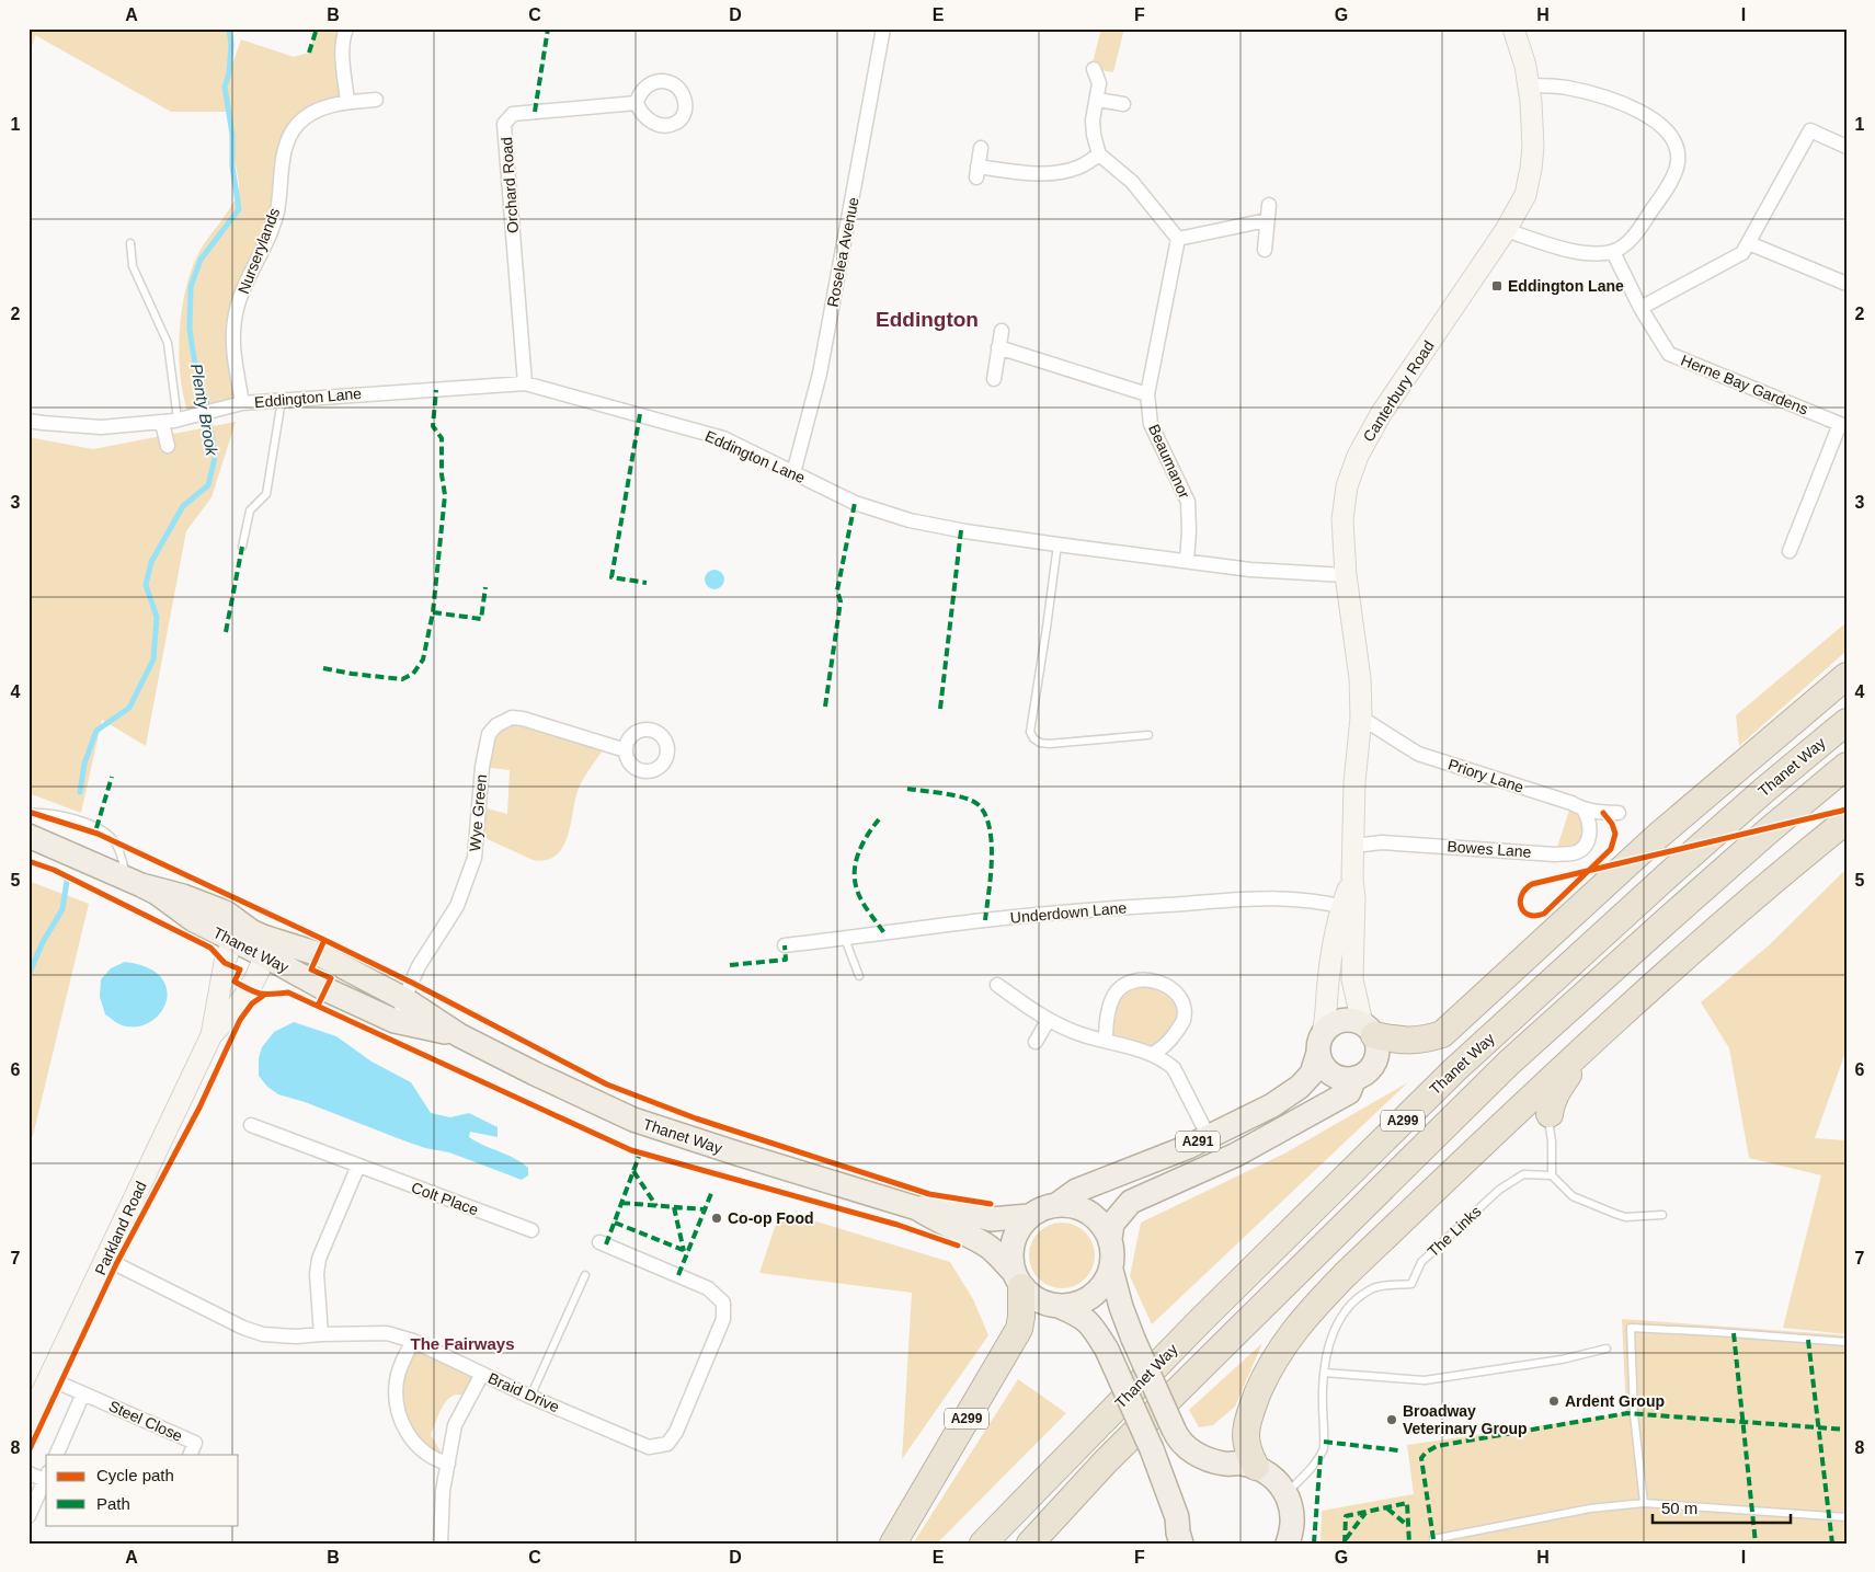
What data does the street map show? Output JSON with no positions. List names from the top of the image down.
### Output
{
  "streets": {
    "highway": ["Thanet Way", "A299"],
    "main road": ["Canterbury Road", "A291", "Parkland Road"],
    "street": [
      "Orchard Road",
      "Nurserylands",
      "Roselea Avenue",
      "Herne Bay Gardens",
      "Eddington Lane",
      "Beaumanor",
      "Priory Lane",
      "Wye Green",
      "Bowes Lane",
      "Underdown Lane",
      "Colt Place",
      "Braid Drive",
      "Steel Close"
    ],
    "lane": ["The Links"]
  },
  "crossings": [
    ["Orchard Road", "Eddington Lane"],
    ["Nurserylands", "Eddington Lane"],
    ["Roselea Avenue", "Eddington Lane"],
    ["Canterbury Road", "Eddington Lane"],
    ["Canterbury Road", "Priory Lane"],
    ["Canterbury Road", "Bowes Lane"],
    ["Canterbury Road", "Underdown Lane"],
    ["Canterbury Road", "A291"],
    ["Eddington Lane", "Beaumanor"],
    ["Thanet Way", "Wye Green"],
    ["Thanet Way", "A299"],
    ["Thanet Way", "A291"],
    ["Thanet Way", "Parkland Road"],
    ["Priory Lane", "Bowes Lane"],
    ["A299", "A291"],
    ["Parkland Road", "Braid Drive"],
    ["Parkland Road", "Steel Close"]
  ],
  "districts": ["Eddington", "The Fairways"],
  "water": ["Plenty Brook"],
  "places": {
    "transit": ["Eddington Lane"],
    "other": ["Co-op Food", "Ardent Group", "Broadway Veterinary Group"]
  },
  "legend": ["Cycle path", "Path"],
  "scale_bar": "50 m",
  "grid": {
    "columns": [
      "A",
      "B",
      "C",
      "D",
      "E",
      "F",
      "G",
      "H",
      "I"
    ],
    "rows": [
      "1",
      "2",
      "3",
      "4",
      "5",
      "6",
      "7",
      "8"
    ]
  }
}
